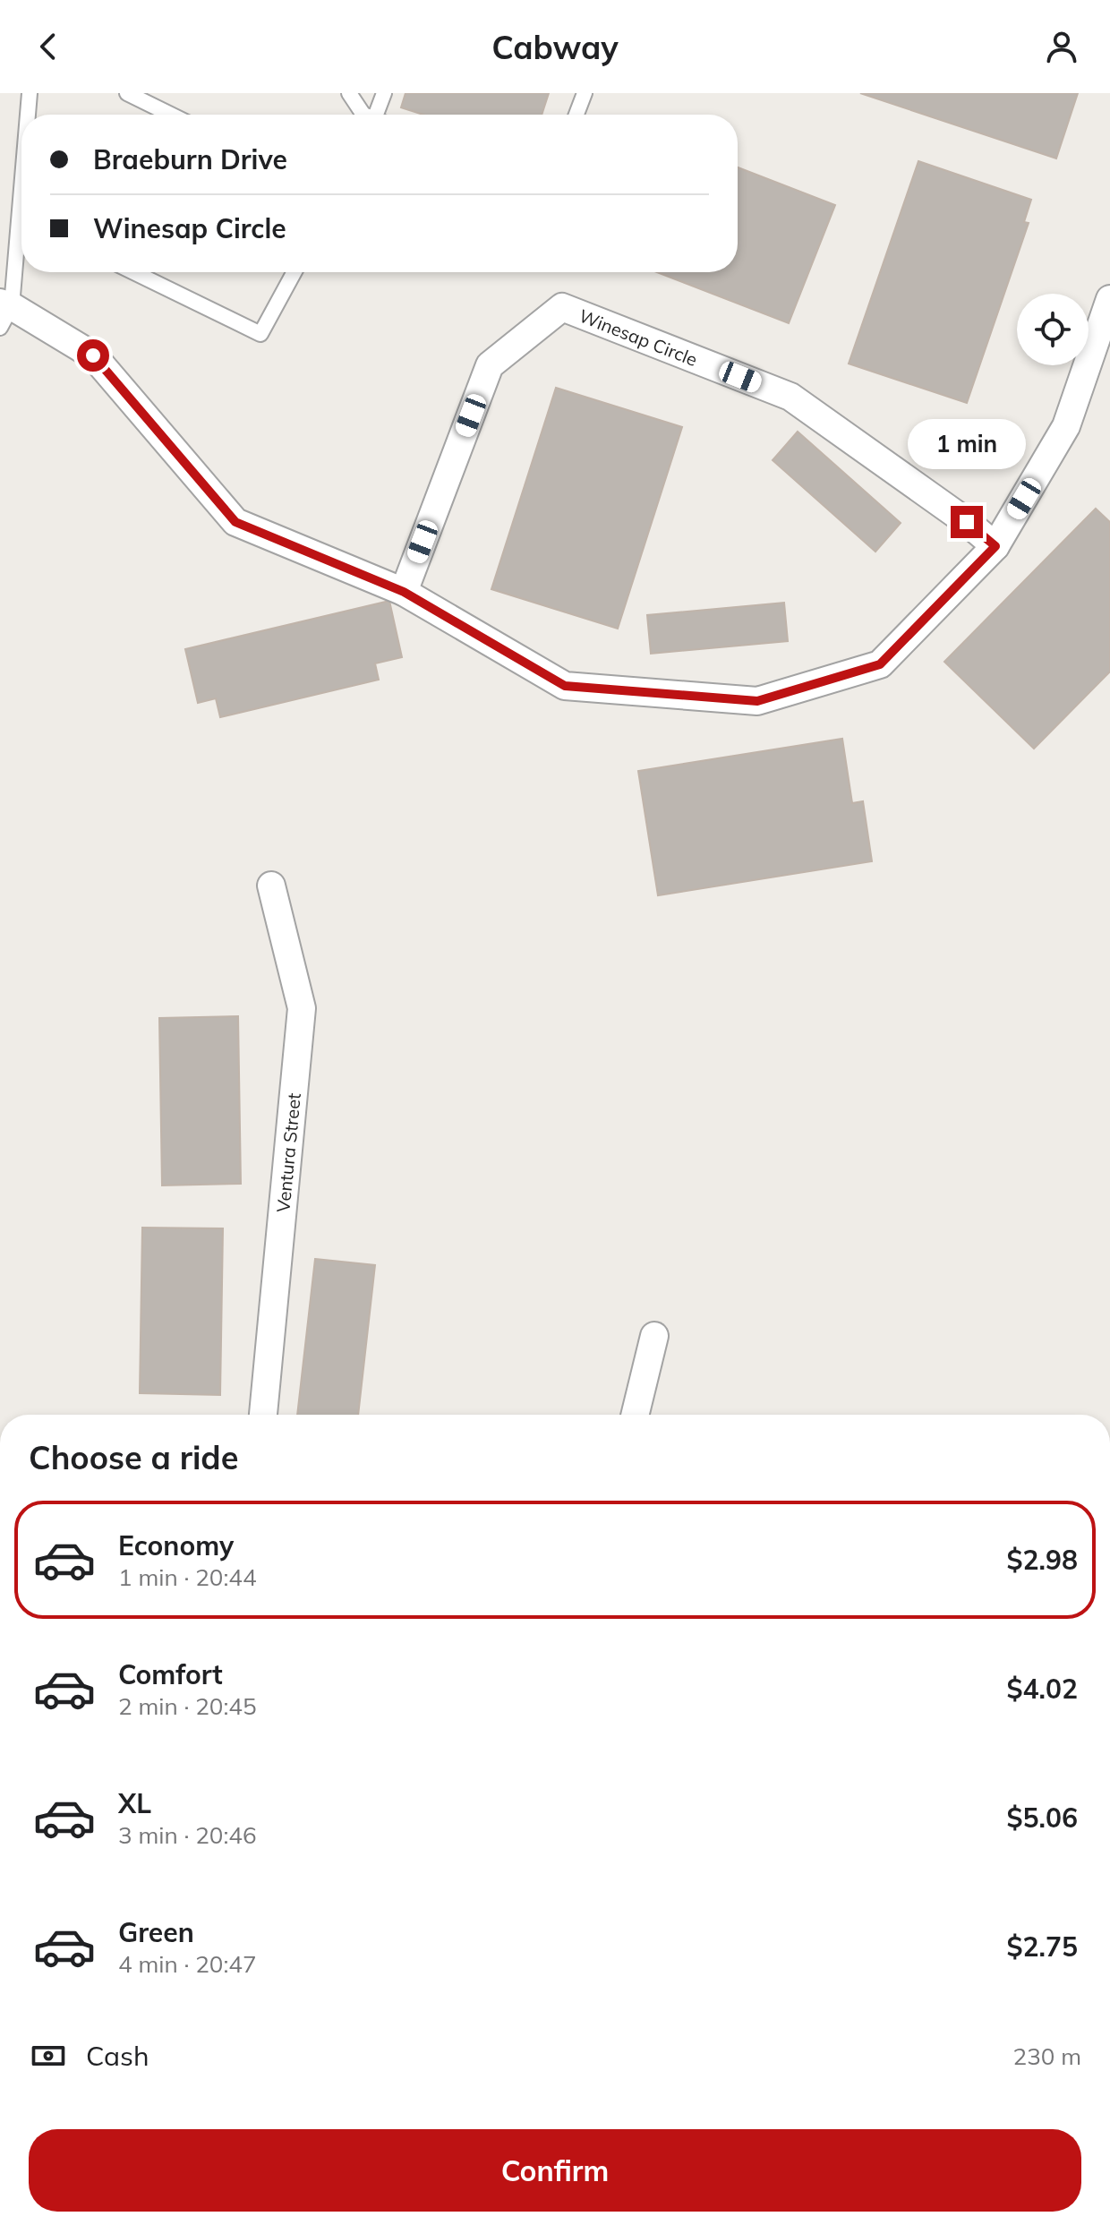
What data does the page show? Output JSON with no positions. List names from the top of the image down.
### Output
{
  "streets": {
    "street": ["Winesap Circle", "Ventura Street"]
  },
  "page": {
    "header": "Cabway",
    "banner": ["Braeburn Drive", "Winesap Circle"],
    "bubble": "1 min",
    "heading": "Choose a ride",
    "list": [
      {
        "name": "Economy",
        "note": "1 min · 20:44",
        "value": "$2.98"
      },
      {
        "name": "Comfort",
        "note": "2 min · 20:45",
        "value": "$4.02"
      },
      {
        "name": "XL",
        "note": "3 min · 20:46",
        "value": "$5.06"
      },
      {
        "name": "Green",
        "note": "4 min · 20:47",
        "value": "$2.75"
      }
    ],
    "pay": ["Cash", "230 m"],
    "buttons": "Confirm"
  }
}
